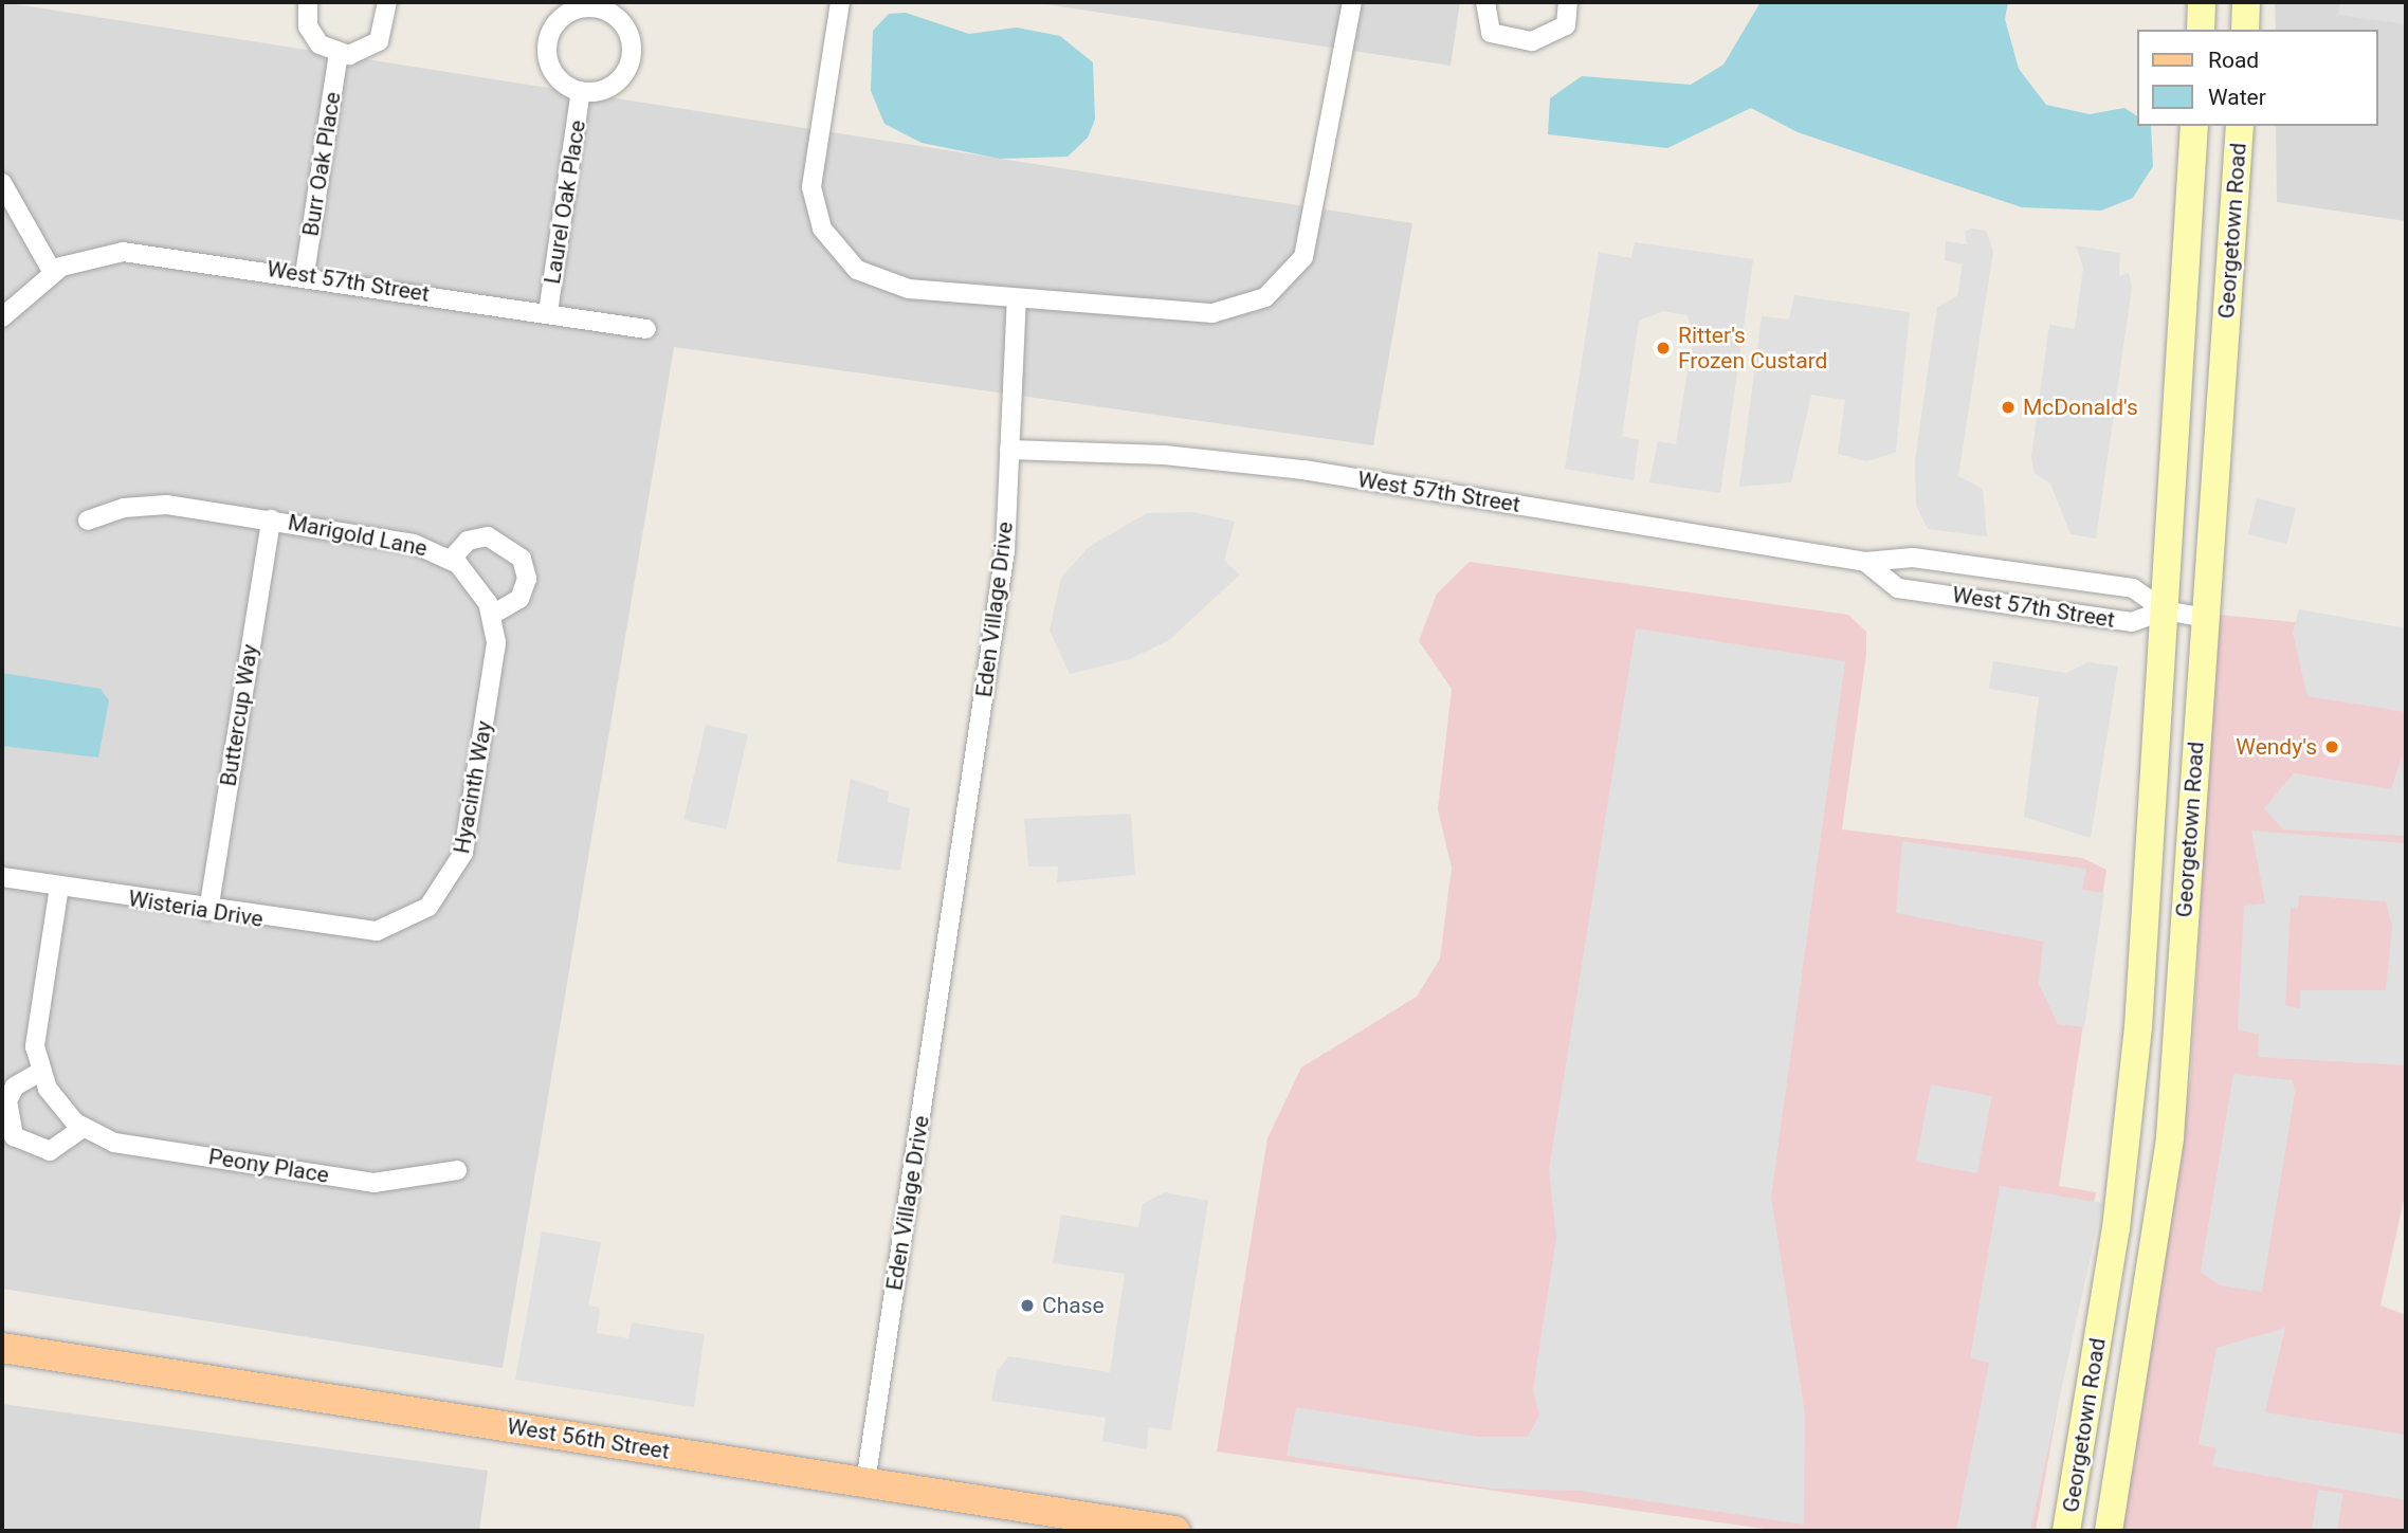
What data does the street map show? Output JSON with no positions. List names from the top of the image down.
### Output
{
  "streets": {
    "main road": ["Georgetown Road", "West 56th Street"],
    "street": [
      "Burr Oak Place",
      "Laurel Oak Place",
      "West 57th Street",
      "Marigold Lane",
      "Eden Village Drive",
      "Buttercup Way",
      "Hyacinth Way",
      "Wisteria Drive",
      "Peony Place"
    ]
  },
  "crossings": [
    ["Burr Oak Place", "West 57th Street"],
    ["Laurel Oak Place", "West 57th Street"],
    ["Georgetown Road", "West 57th Street"],
    ["West 57th Street", "Eden Village Drive"],
    ["Marigold Lane", "Buttercup Way"],
    ["Marigold Lane", "Hyacinth Way"],
    ["Eden Village Drive", "West 56th Street"],
    ["Buttercup Way", "Wisteria Drive"],
    ["Hyacinth Way", "Wisteria Drive"],
    ["Wisteria Drive", "Peony Place"]
  ],
  "places": [
    "Ritter's Frozen Custard",
    "McDonald's",
    "Wendy's",
    "Chase"
  ],
  "legend": ["Road", "Water"]
}
